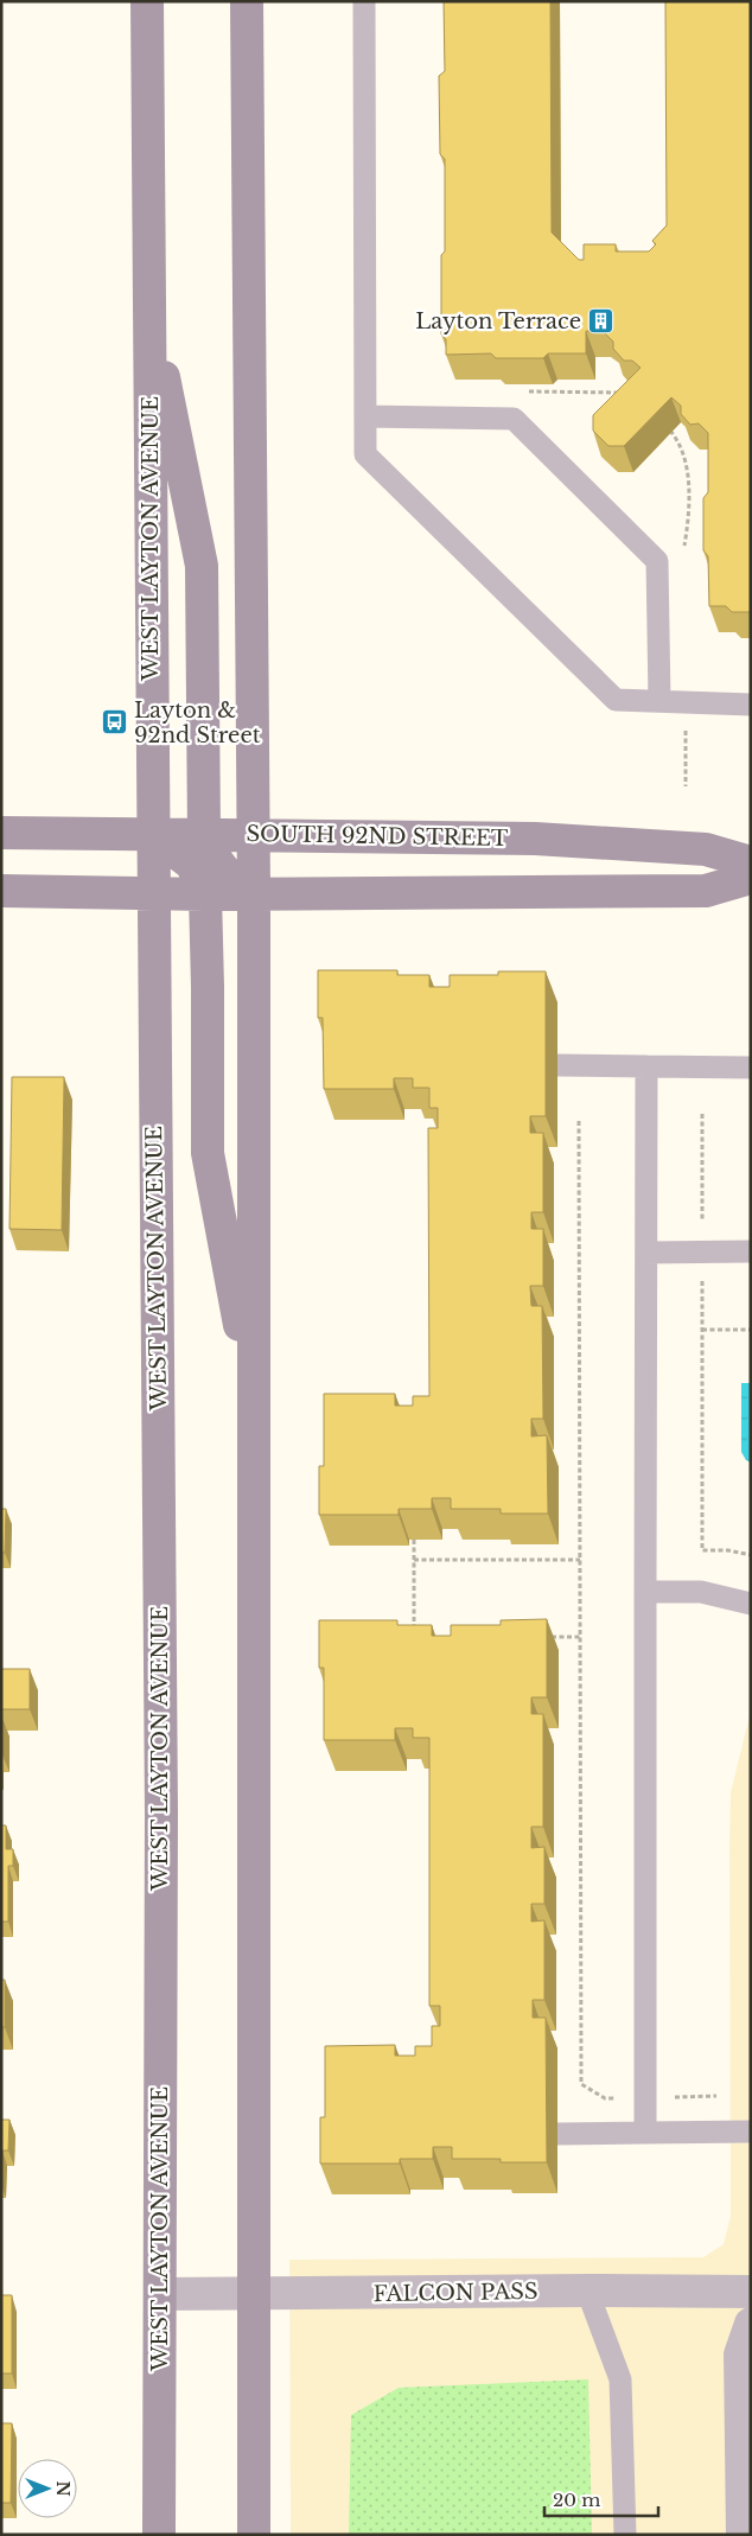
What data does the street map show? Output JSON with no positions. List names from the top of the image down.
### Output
{
  "streets": {
    "main road": ["WEST LAYTON AVENUE", "SOUTH 92ND STREET"],
    "street": ["FALCON PASS"]
  },
  "crossings": [
    ["WEST LAYTON AVENUE", "SOUTH 92ND STREET"],
    ["WEST LAYTON AVENUE", "FALCON PASS"]
  ],
  "places": {
    "building": ["Layton Terrace"],
    "bus stop": ["Layton & 92nd Street"]
  },
  "scale_bar": "20 m",
  "north": "right"
}
